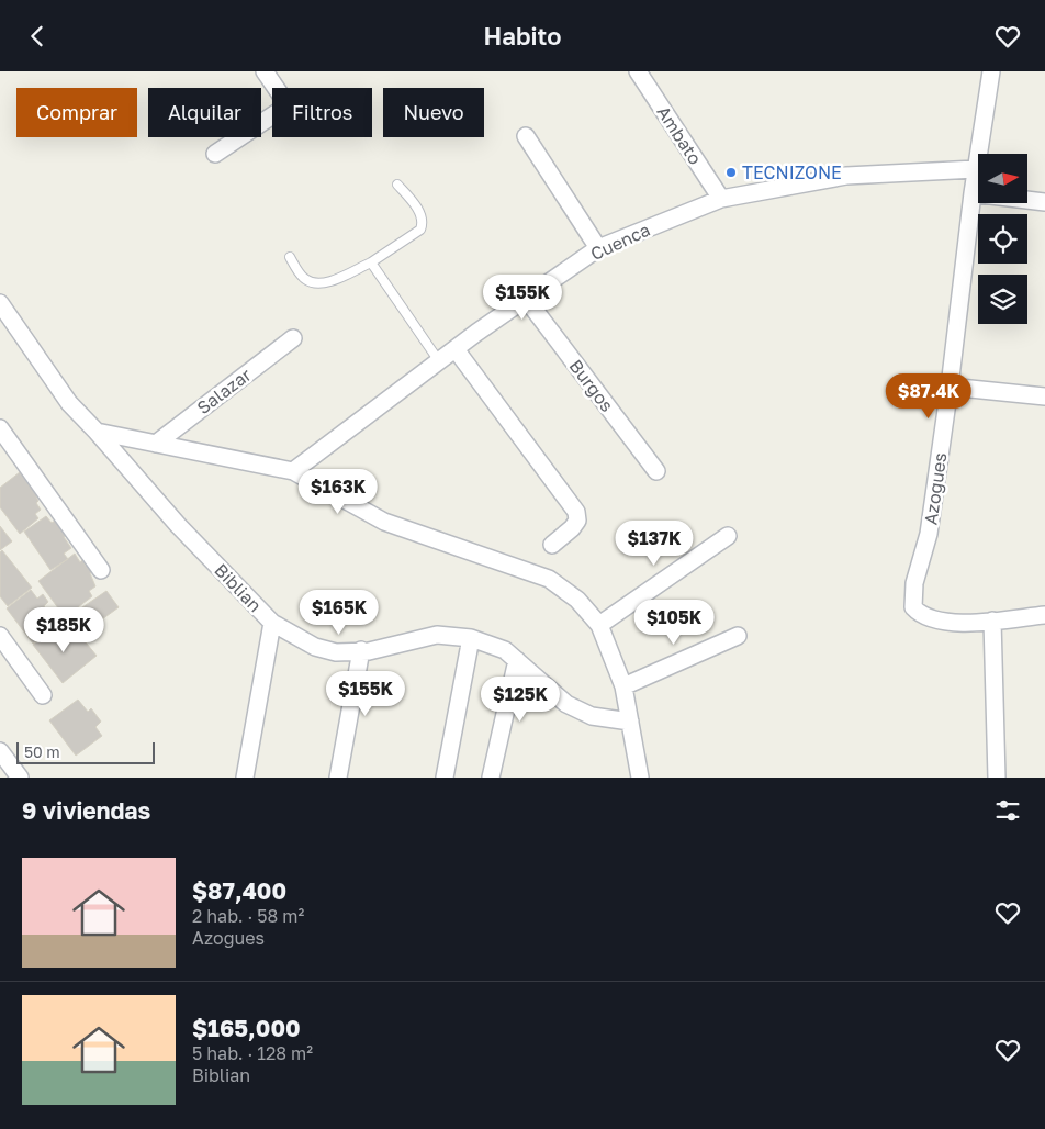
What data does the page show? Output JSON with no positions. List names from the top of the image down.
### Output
{
  "streets": {
    "street": [
      "Ambato",
      "Cuenca",
      "Burgos",
      "Salazar",
      "Azogues",
      "Biblian"
    ]
  },
  "crossings": [
    ["Ambato", "Cuenca"],
    ["Cuenca", "Burgos"],
    ["Cuenca", "Azogues"]
  ],
  "places": ["TECNIZONE"],
  "scale_bar": "50 m",
  "north": "right",
  "page": {
    "header": "Habito",
    "chip": [
      "Comprar",
      "Alquilar",
      "Filtros",
      "Nuevo"
    ],
    "price": [
      "$155K",
      "$87.4K",
      "$163K",
      "$137K",
      "$165K",
      "$105K",
      "$185K",
      "$155K",
      "$125K"
    ],
    "scale": "50 m",
    "heading": "9 viviendas",
    "list": [
      {
        "name": "$87,400",
        "note": "2 hab. · 58 m² · Azogues"
      },
      {
        "name": "$165,000",
        "note": "5 hab. · 128 m² · Biblian"
      }
    ]
  }
}
